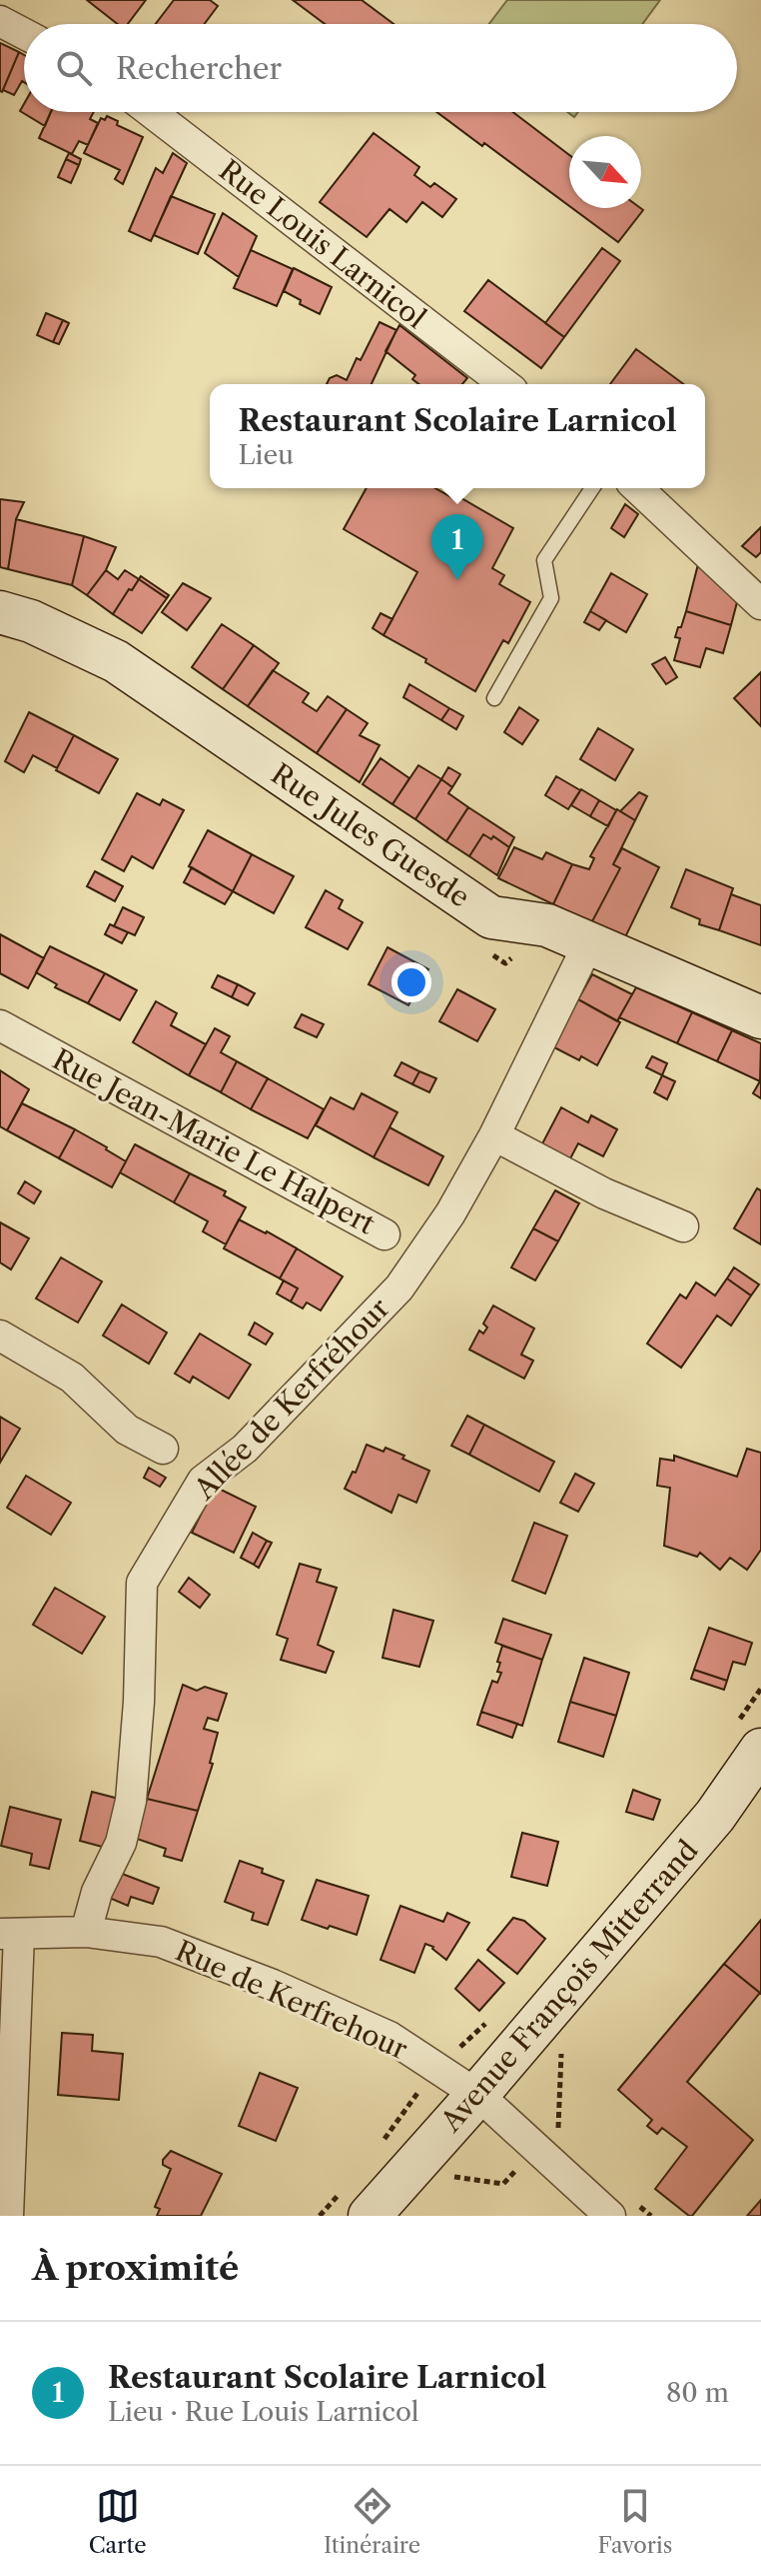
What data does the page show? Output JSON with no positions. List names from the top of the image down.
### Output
{
  "streets": {
    "street": [
      "Rue Louis Larnicol",
      "Rue Jules Guesde",
      "Rue Jean-Marie Le Halpert",
      "Allée de Kerfréhour",
      "Avenue François Mitterrand",
      "Rue de Kerfrehour"
    ]
  },
  "crossings": [
    ["Rue Jules Guesde", "Allée de Kerfréhour"],
    ["Allée de Kerfréhour", "Rue de Kerfrehour"],
    ["Avenue François Mitterrand", "Rue de Kerfrehour"]
  ],
  "north": "bottom right",
  "page": {
    "search": "Rechercher",
    "popup": ["Restaurant Scolaire Larnicol", "Lieu"],
    "pins": "1",
    "heading": "À proximité",
    "list": [
      {
        "mark": "1",
        "name": "Restaurant Scolaire Larnicol",
        "note": "Lieu · Rue Louis Larnicol",
        "value": "80 m"
      }
    ],
    "nav": ["Carte", "Itinéraire", "Favoris"]
  }
}
